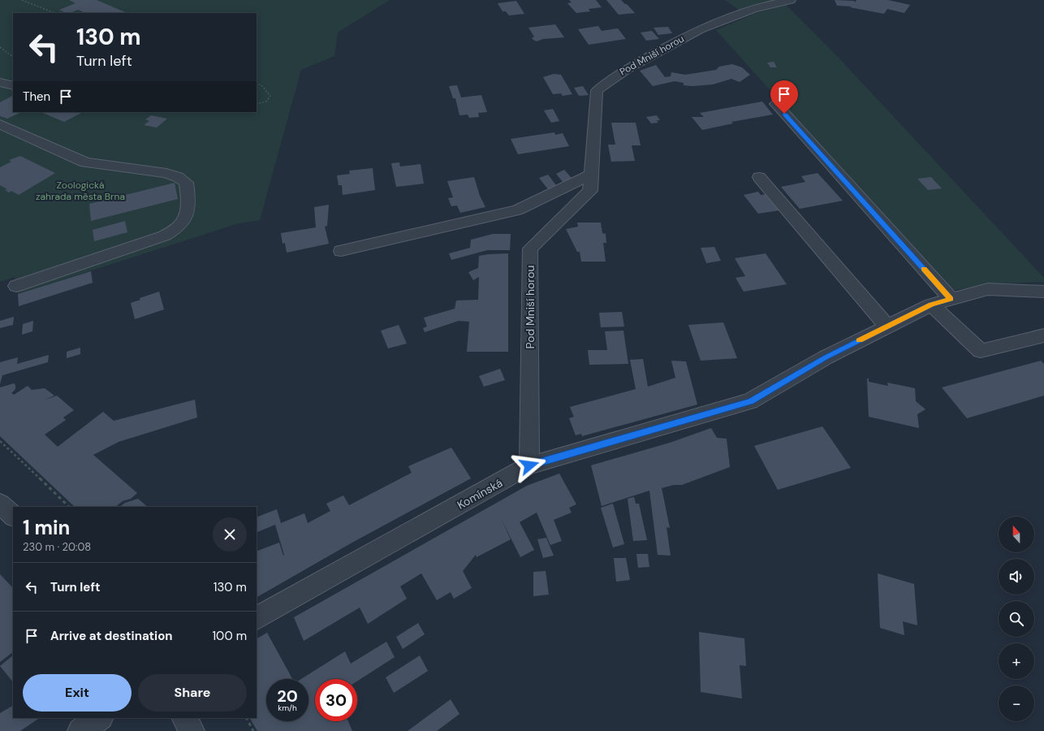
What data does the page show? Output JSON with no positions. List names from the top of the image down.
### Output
{
  "streets": {
    "street": ["Pod Mniší horou", "Komínská"]
  },
  "crossings": [
    ["Pod Mniší horou", "Komínská"]
  ],
  "parks": ["Zoologická zahrada města Brna"],
  "north": "top",
  "page": {
    "turn": ["130 m", "Turn left"],
    "then": "Then",
    "heading": ["1 min", "230 m · 20:08"],
    "map_buttons": ["+", "−"],
    "list": [
      {
        "name": "Turn left",
        "value": "130 m"
      },
      {
        "name": "Arrive at destination",
        "value": "100 m"
      }
    ],
    "buttons": ["Exit", "Share"],
    "speed": "20 km/h",
    "limit": "30"
  }
}
